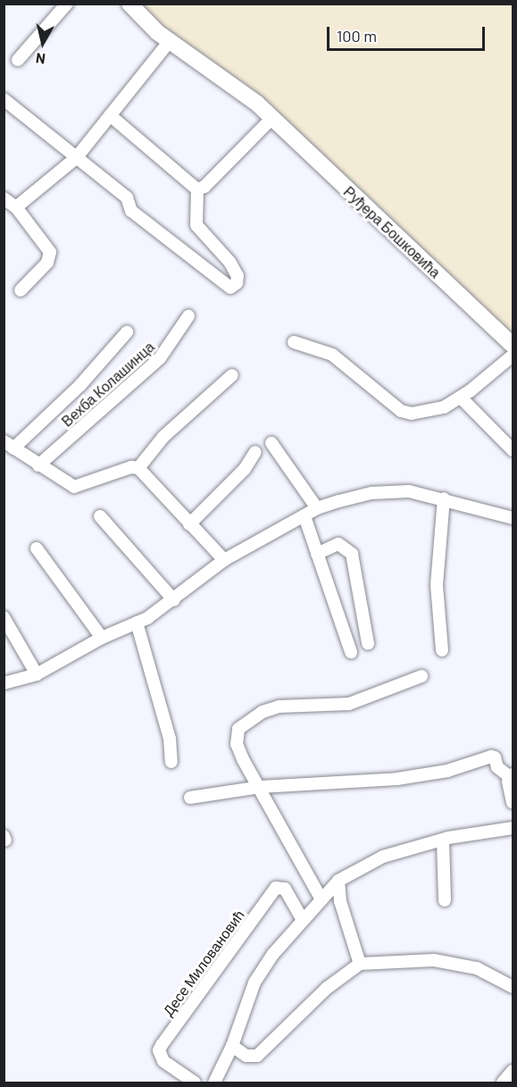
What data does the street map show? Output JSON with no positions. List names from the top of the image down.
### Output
{
  "streets": {
    "main road": ["Руђера Бошковића"],
    "street": ["Вехба Колашинца", "Десе Миловановић"]
  },
  "scale_bar": "100 m",
  "north": "bottom"
}
